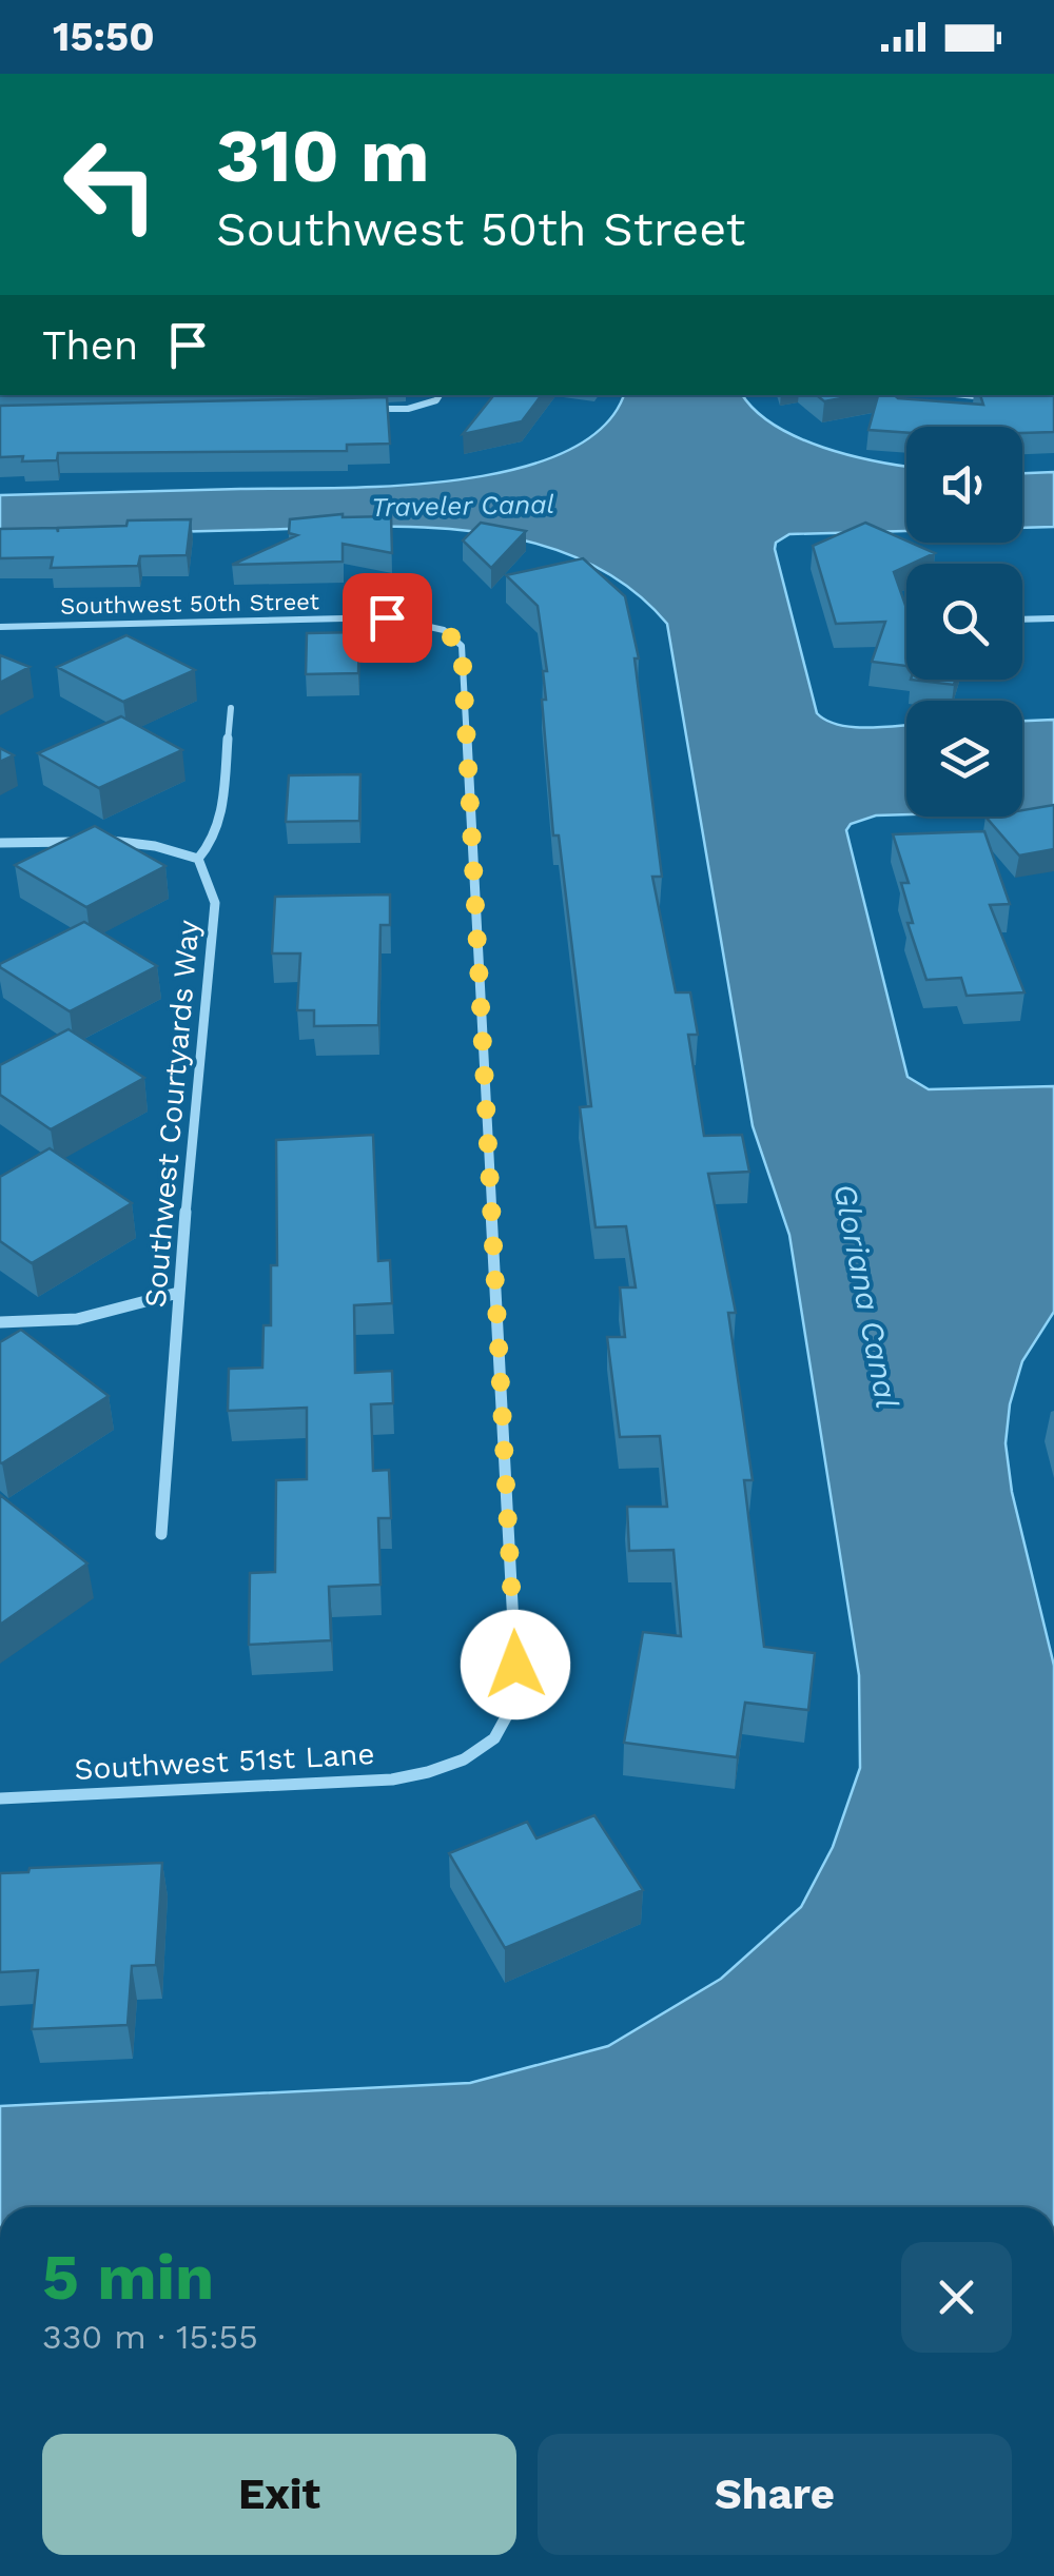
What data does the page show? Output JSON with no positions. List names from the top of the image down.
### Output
{
  "streets": {
    "street": ["Southwest 50th Street", "Southwest Courtyards Way", "Southwest 51st Lane"]
  },
  "crossings": [
    ["Southwest 50th Street", "Southwest 51st Lane"]
  ],
  "water": ["Traveler Canal", "Gloriana Canal"],
  "page": {
    "status": "15:50",
    "turn": ["310 m", "Southwest 50th Street"],
    "then": "Then",
    "heading": ["5 min", "330 m · 15:55"],
    "buttons": ["Exit", "Share"]
  }
}
